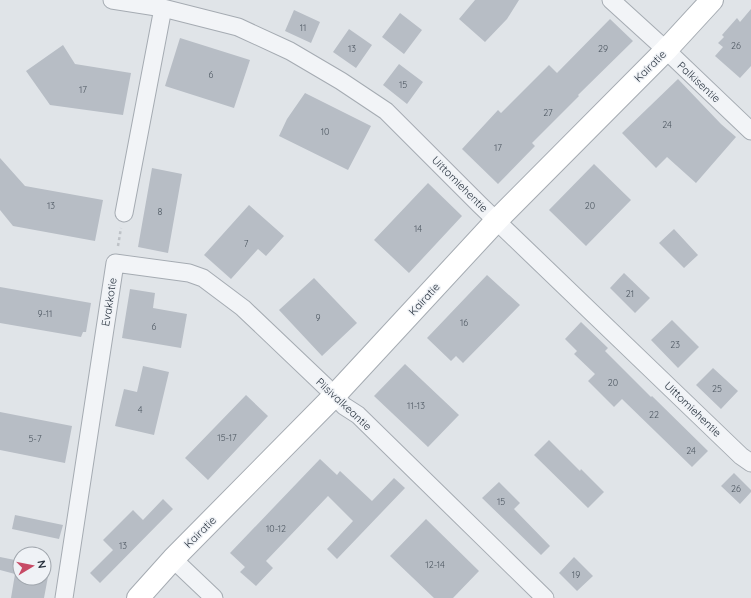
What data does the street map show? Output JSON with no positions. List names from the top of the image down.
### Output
{
  "streets": {
    "main road": ["Kairatie"],
    "street": [
      "Palkisentie",
      "Uittomiehentie",
      "Evakkotie",
      "Piisivalkeantie"
    ]
  },
  "crossings": [
    ["Kairatie", "Palkisentie"],
    ["Kairatie", "Uittomiehentie"],
    ["Kairatie", "Piisivalkeantie"],
    ["Evakkotie", "Piisivalkeantie"]
  ],
  "house_numbers": [
    "11",
    "26",
    "13",
    "29",
    "6",
    "15",
    "17",
    "27",
    "24",
    "10",
    "17",
    "13",
    "20",
    "8",
    "14",
    "7",
    "21",
    "9-11",
    "9",
    "16",
    "6",
    "23",
    "20",
    "25",
    "11-13",
    "4",
    "22",
    "15-17",
    "5-7",
    "24",
    "26",
    "15",
    "10-12",
    "13",
    "12-14",
    "19"
  ],
  "north": "right"
}
